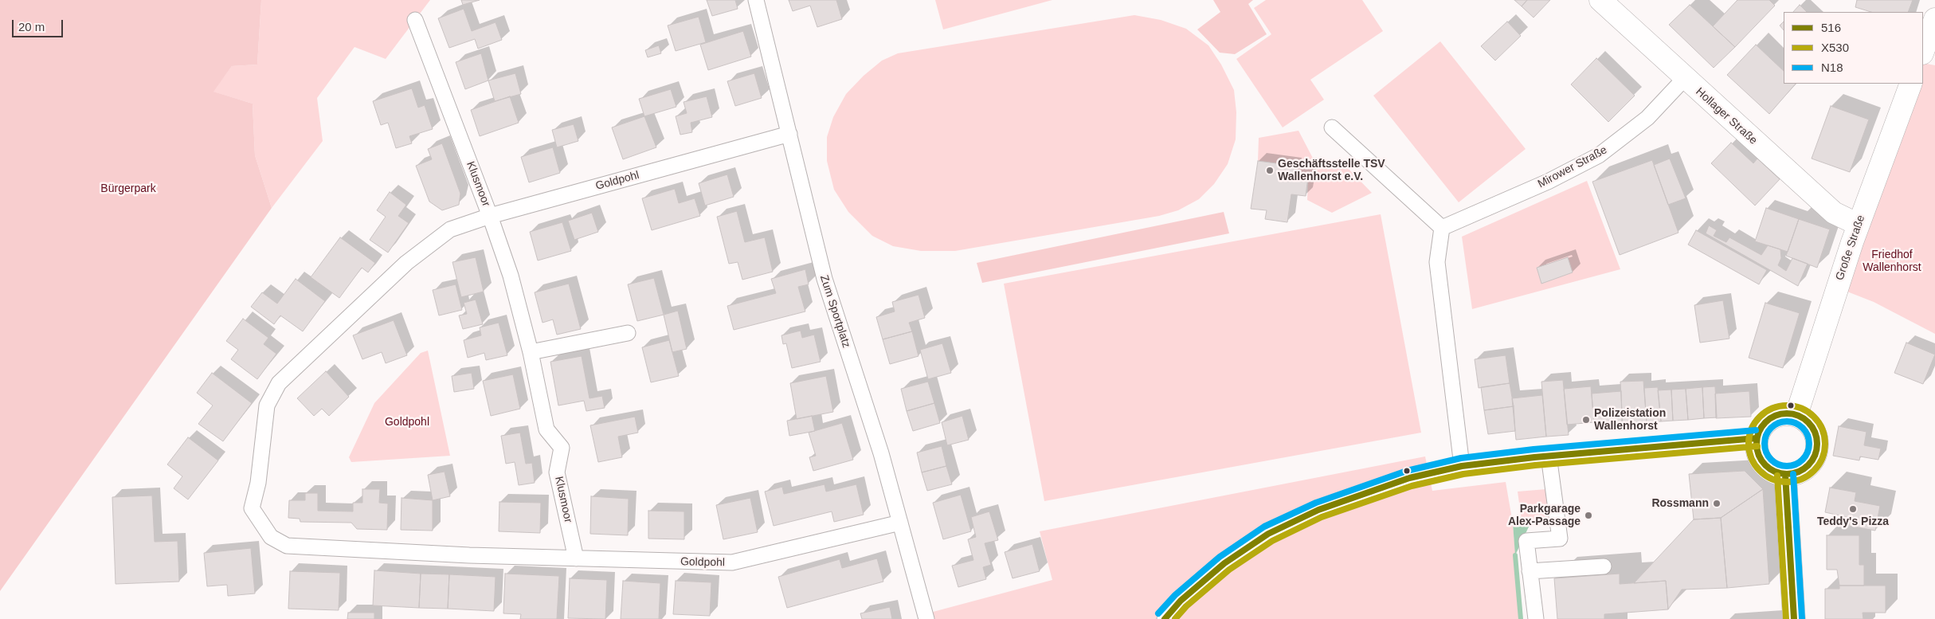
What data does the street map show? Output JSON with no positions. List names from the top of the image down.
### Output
{
  "streets": {
    "street": [
      "Hollager Straße",
      "Mirower Straße",
      "Goldpohl",
      "Klusmoor",
      "Große Straße",
      "Zum Sportplatz"
    ]
  },
  "crossings": [
    ["Hollager Straße", "Mirower Straße"],
    ["Hollager Straße", "Große Straße"],
    ["Goldpohl", "Klusmoor"],
    ["Goldpohl", "Zum Sportplatz"]
  ],
  "parks": ["Bürgerpark", "Friedhof Wallenhorst", "Goldpohl"],
  "places": [
    "Geschäftsstelle TSV Wallenhorst e.V.",
    "Polizeistation Wallenhorst",
    "Rossmann",
    "Teddy's Pizza",
    "Parkgarage Alex-Passage"
  ],
  "lines": ["transit line X530", "transit line 516", "transit line N18"],
  "legend": ["516", "X530", "N18"],
  "scale_bar": "20 m"
}
